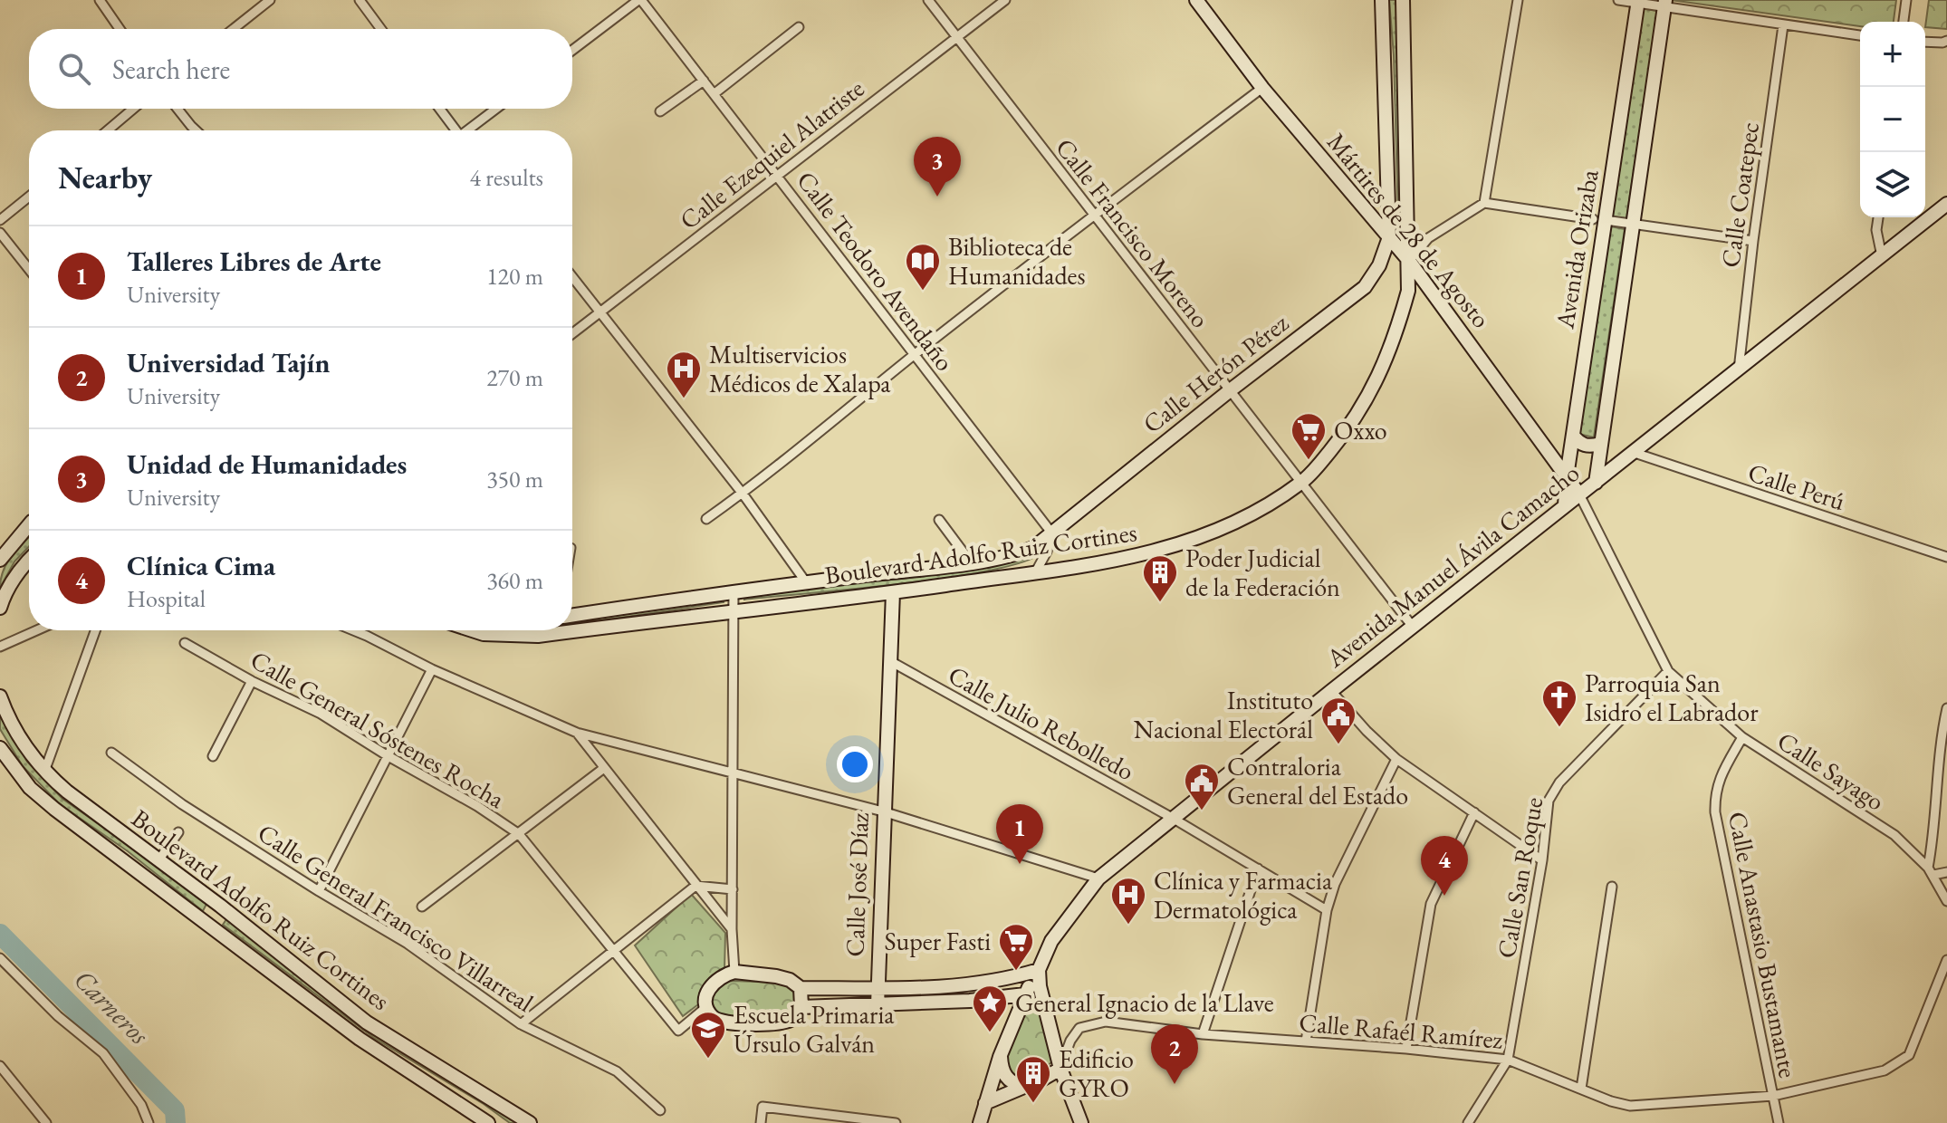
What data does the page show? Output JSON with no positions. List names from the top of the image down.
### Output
{
  "streets": {
    "main road": [
      "Mártires de 28 de Agosto",
      "Avenida Orizaba",
      "Calle Herón Pérez",
      "Boulevard Adolfo Ruiz Cortines",
      "Avenida Manuel Ávila Camacho",
      "Calle José Díaz"
    ],
    "street": [
      "Calle Ezequiel Alatriste",
      "Calle Coatepec",
      "Calle Francisco Moreno",
      "Calle Teodoro Avendaño",
      "Calle Perú",
      "Calle Julio Rebolledo",
      "Calle General Sóstenes Rocha",
      "Calle Sayago",
      "Calle San Roque",
      "Calle General Francisco Villarreal",
      "Calle Anastasio Bustamante",
      "Calle Rafaél Ramírez"
    ]
  },
  "crossings": [
    ["Calle Ezequiel Alatriste", "Calle Francisco Moreno"],
    ["Calle Ezequiel Alatriste", "Calle Teodoro Avendaño"],
    ["Calle Coatepec", "Avenida Manuel Ávila Camacho"],
    ["Mártires de 28 de Agosto", "Avenida Orizaba"],
    ["Mártires de 28 de Agosto", "Calle Herón Pérez"],
    ["Mártires de 28 de Agosto", "Boulevard Adolfo Ruiz Cortines"],
    ["Mártires de 28 de Agosto", "Avenida Manuel Ávila Camacho"],
    ["Mártires de 28 de Agosto", "Calle Sayago"],
    ["Calle Francisco Moreno", "Calle Herón Pérez"],
    ["Calle Francisco Moreno", "Boulevard Adolfo Ruiz Cortines"],
    ["Calle Francisco Moreno", "Avenida Manuel Ávila Camacho"],
    ["Avenida Orizaba", "Avenida Manuel Ávila Camacho"],
    ["Calle Teodoro Avendaño", "Calle Herón Pérez"],
    ["Calle Teodoro Avendaño", "Boulevard Adolfo Ruiz Cortines"],
    ["Calle Herón Pérez", "Boulevard Adolfo Ruiz Cortines"],
    ["Calle Perú", "Avenida Manuel Ávila Camacho"],
    ["Boulevard Adolfo Ruiz Cortines", "Calle José Díaz"],
    ["Avenida Manuel Ávila Camacho", "Calle Julio Rebolledo"],
    ["Avenida Manuel Ávila Camacho", "Calle Sayago"],
    ["Calle Julio Rebolledo", "Calle José Díaz"],
    ["Calle Sayago", "Calle San Roque"],
    ["Calle Sayago", "Calle Anastasio Bustamante"],
    ["Calle San Roque", "Calle Rafaél Ramírez"],
    ["Calle Anastasio Bustamante", "Calle Rafaél Ramírez"]
  ],
  "water": ["Carneros"],
  "places": {
    "library": ["Biblioteca de Humanidades"],
    "hospital": ["Multiservicios Médicos de Xalapa", "Clínica y Farmacia Dermatológica"],
    "supermarket": ["Oxxo", "Super Fasti"],
    "building": ["Poder Judicial de la Federación", "Edificio GYRO"],
    "church": ["Parroquia San Isidro el Labrador"],
    "public building": ["Instituto Nacional Electoral", "Contraloria General del Estado"],
    "place": ["General Ignacio de la Llave"],
    "school or university": ["Escuela Primaria Úrsulo Galván"]
  },
  "page": {
    "map_buttons": ["+", "−"],
    "search": "Search here",
    "heading": ["Nearby", "4 results"],
    "pins": [
      "3",
      "1",
      "4",
      "2"
    ],
    "list": [
      {
        "mark": "1",
        "name": "Talleres Libres de Arte",
        "note": "University",
        "value": "120 m"
      },
      {
        "mark": "2",
        "name": "Universidad Tajín",
        "note": "University",
        "value": "270 m"
      },
      {
        "mark": "3",
        "name": "Unidad de Humanidades",
        "note": "University",
        "value": "350 m"
      },
      {
        "mark": "4",
        "name": "Clínica Cima",
        "note": "Hospital",
        "value": "360 m"
      }
    ]
  }
}
